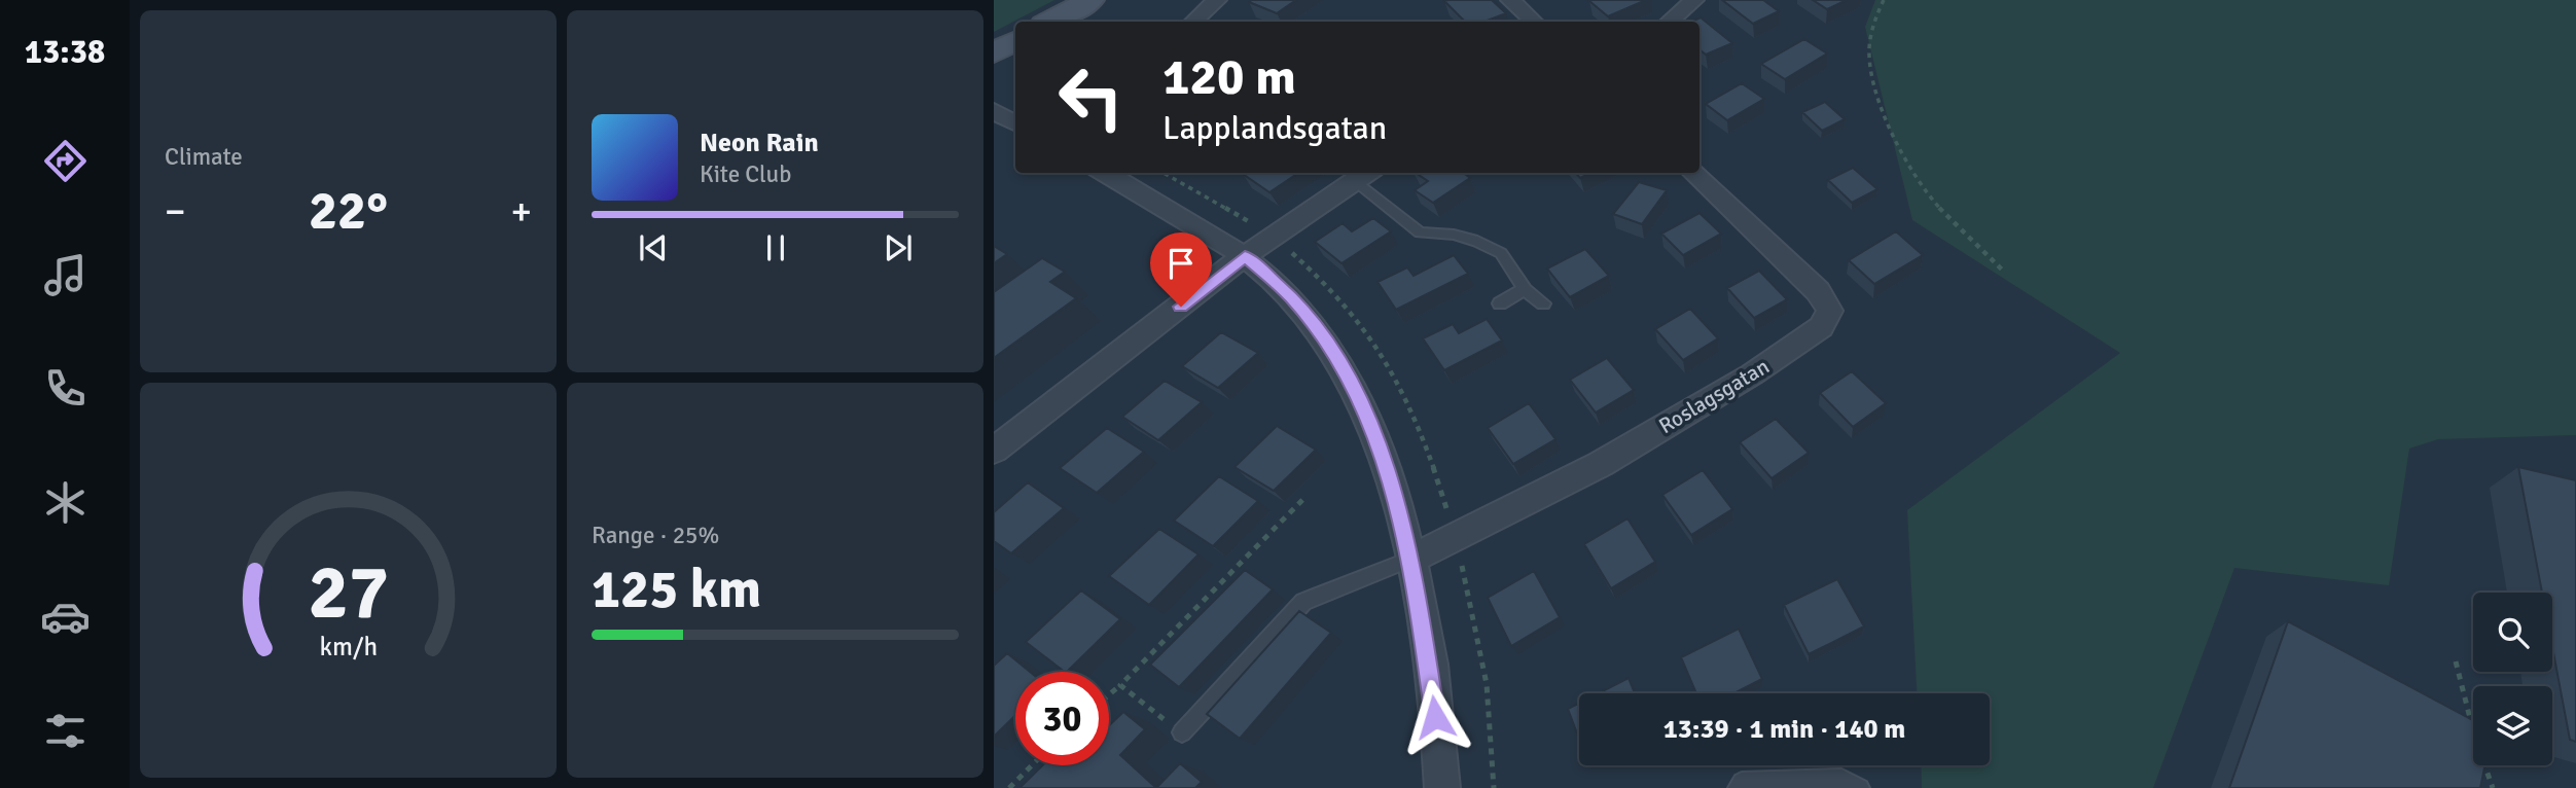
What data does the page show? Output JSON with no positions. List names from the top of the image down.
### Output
{
  "streets": {
    "street": ["Roslagsgatan"]
  },
  "page": {
    "tabs": "13:38",
    "tile": [
      "Climate",
      ["Range · 25%", "125 km"]
    ],
    "turn": ["120 m", "Lapplandsgatan"],
    "song": ["Neon Rain", "Kite Club"],
    "heat": ["−", "22°", "+"],
    "limit": "30",
    "trip": "13:39 · 1 min · 140 m",
    "gauge": ["27", "km/h"]
  }
}
